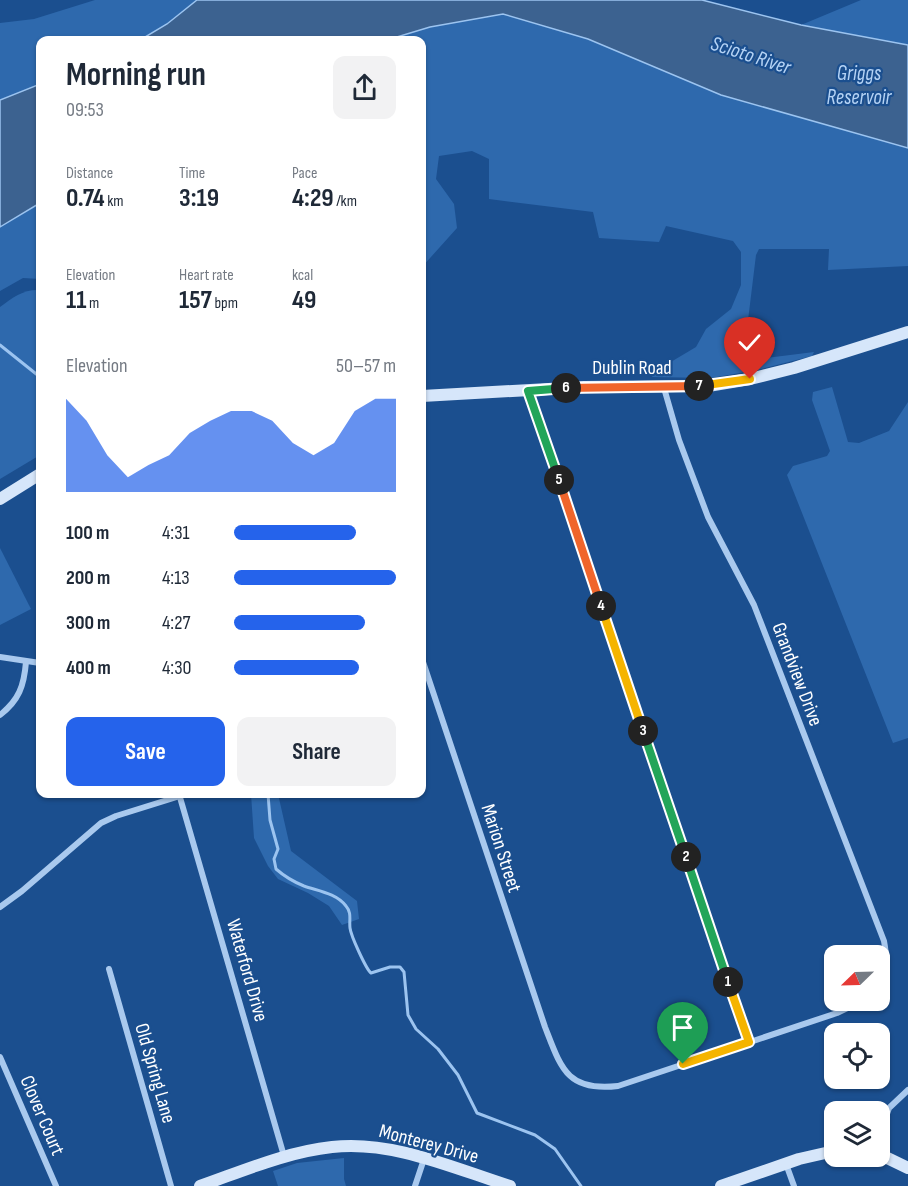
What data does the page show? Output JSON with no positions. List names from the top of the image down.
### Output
{
  "streets": {
    "main road": ["Dublin Road", "Monterey Drive"],
    "street": [
      "Grandview Drive",
      "Marion Street",
      "Waterford Drive",
      "Old Spring Lane",
      "Clover Court"
    ]
  },
  "crossings": [
    ["Dublin Road", "Grandview Drive"],
    ["Waterford Drive", "Monterey Drive"]
  ],
  "water": ["Scioto River", "Griggs Reservoir"],
  "north": "bottom left",
  "page": {
    "heading": ["Morning run", "09:53"],
    "stats": [
      ["Distance", "0.74 km"],
      ["Time", "3:19"],
      ["Pace", "4:29 /km"],
      ["Elevation", "11 m"],
      ["Heart rate", "157 bpm"],
      ["kcal", "49"]
    ],
    "chart": ["Elevation", "50–57 m"],
    "pins": [
      "7",
      "6",
      "5",
      "4",
      "3",
      "2",
      "1"
    ],
    "list": [
      {
        "name": "100 m",
        "note": "4:31"
      },
      {
        "name": "200 m",
        "note": "4:13"
      },
      {
        "name": "300 m",
        "note": "4:27"
      },
      {
        "name": "400 m",
        "note": "4:30"
      }
    ],
    "buttons": ["Save", "Share"]
  }
}
